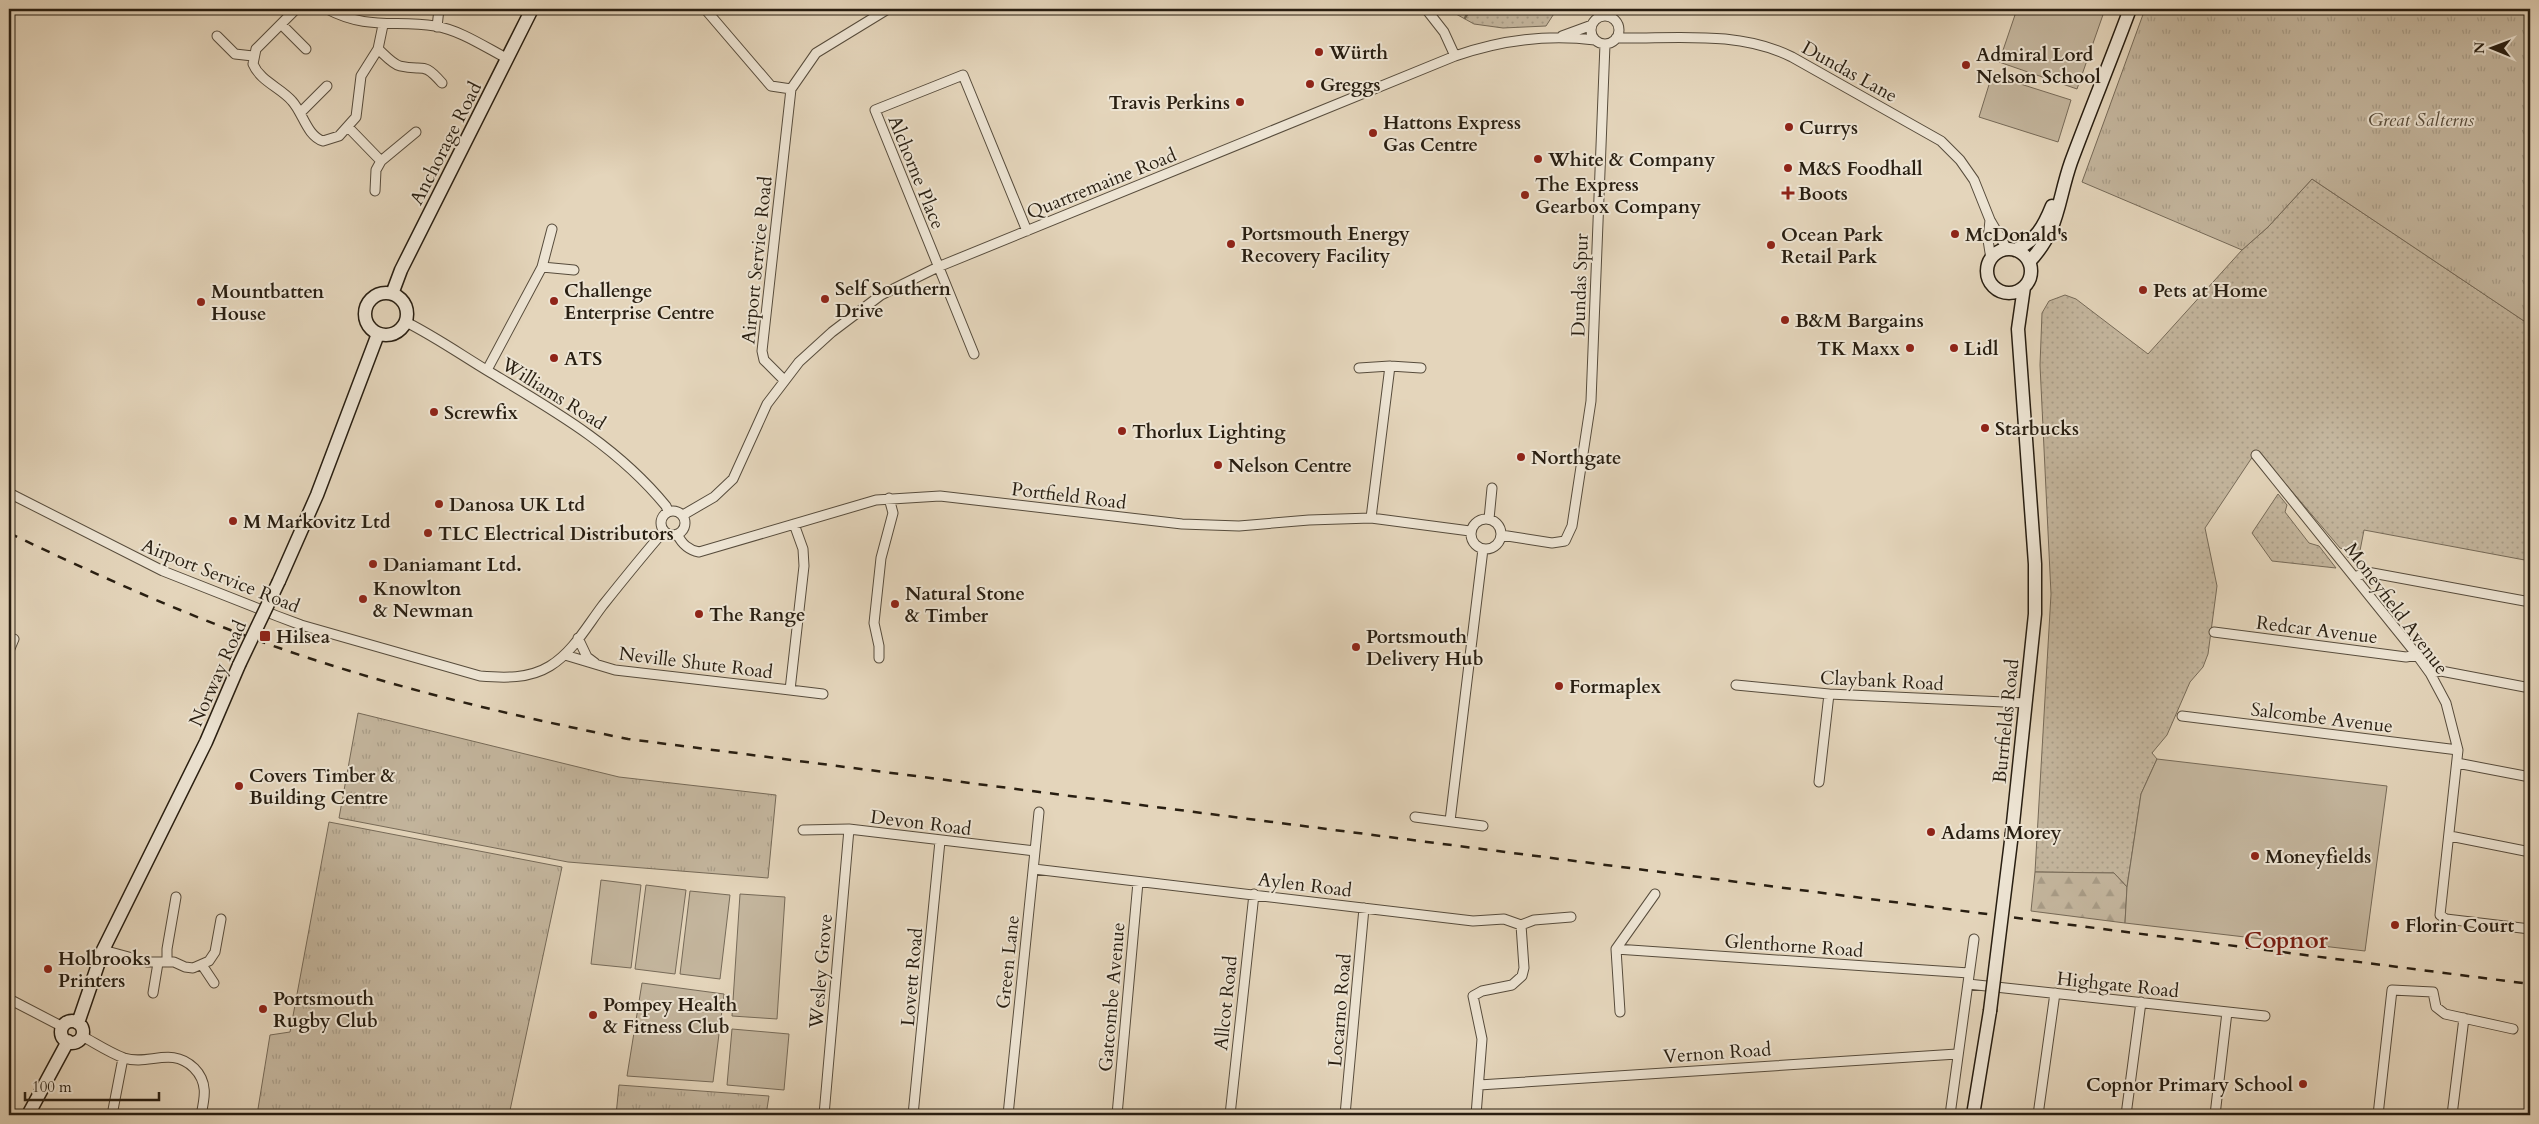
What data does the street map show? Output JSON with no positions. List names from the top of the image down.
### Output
{
  "streets": {
    "street": [
      "Dundas Lane",
      "Anchorage Road",
      "Alchorne Place",
      "Quartremaine Road",
      "Airport Service Road",
      "Dundas Spur",
      "Williams Road",
      "Portfield Road",
      "Moneyfield Avenue",
      "Redcar Avenue",
      "Neville Shute Road",
      "Norway Road",
      "Claybank Road",
      "Salcombe Avenue",
      "Burrfields Road",
      "Devon Road",
      "Aylen Road",
      "Glenthorne Road",
      "Green Lane",
      "Wesley Grove",
      "Lovett Road",
      "Highgate Road",
      "Gatcombe Avenue",
      "Allcot Road",
      "Locarno Road",
      "Vernon Road"
    ]
  },
  "crossings": [
    ["Dundas Lane", "Quartremaine Road"],
    ["Dundas Lane", "Dundas Spur"],
    ["Dundas Lane", "Burrfields Road"],
    ["Anchorage Road", "Williams Road"],
    ["Anchorage Road", "Norway Road"],
    ["Alchorne Place", "Quartremaine Road"],
    ["Quartremaine Road", "Airport Service Road"],
    ["Airport Service Road", "Williams Road"],
    ["Airport Service Road", "Portfield Road"],
    ["Airport Service Road", "Neville Shute Road"],
    ["Dundas Spur", "Portfield Road"],
    ["Williams Road", "Portfield Road"],
    ["Williams Road", "Norway Road"],
    ["Portfield Road", "Neville Shute Road"],
    ["Moneyfield Avenue", "Redcar Avenue"],
    ["Moneyfield Avenue", "Salcombe Avenue"],
    ["Claybank Road", "Burrfields Road"],
    ["Devon Road", "Green Lane"],
    ["Devon Road", "Wesley Grove"],
    ["Devon Road", "Lovett Road"],
    ["Aylen Road", "Green Lane"],
    ["Aylen Road", "Gatcombe Avenue"],
    ["Aylen Road", "Allcot Road"],
    ["Aylen Road", "Locarno Road"]
  ],
  "districts": ["Copnor"],
  "parks": ["Great Salterns"],
  "places": {
    "other": [
      "Würth",
      "Admiral Lord Nelson School",
      "Greggs",
      "Travis Perkins",
      "Currys",
      "Hattons Express Gas Centre",
      "White & Company",
      "M&S Foodhall",
      "The Express Gearbox Company",
      "McDonald's",
      "Portsmouth Energy Recovery Facility",
      "Ocean Park Retail Park",
      "Pets at Home",
      "Self Southern Drive",
      "Challenge Enterprise Centre",
      "Mountbatten House",
      "B&M Bargains",
      "TK Maxx",
      "Lidl",
      "ATS",
      "Screwfix",
      "Starbucks",
      "Thorlux Lighting",
      "Northgate",
      "Nelson Centre",
      "Danosa UK Ltd",
      "M Markovitz Ltd",
      "TLC Electrical Distributors",
      "Daniamant Ltd.",
      "Knowlton & Newman",
      "Natural Stone & Timber",
      "The Range",
      "Portsmouth Delivery Hub",
      "Formaplex",
      "Covers Timber & Building Centre",
      "Adams Morey",
      "Moneyfields",
      "Florin Court",
      "Holbrooks Printers",
      "Portsmouth Rugby Club",
      "Pompey Health & Fitness Club",
      "Copnor Primary School"
    ],
    "health": ["Boots"],
    "transit": ["Hilsea"]
  },
  "scale_bar": "100 m",
  "north": "left"
}
